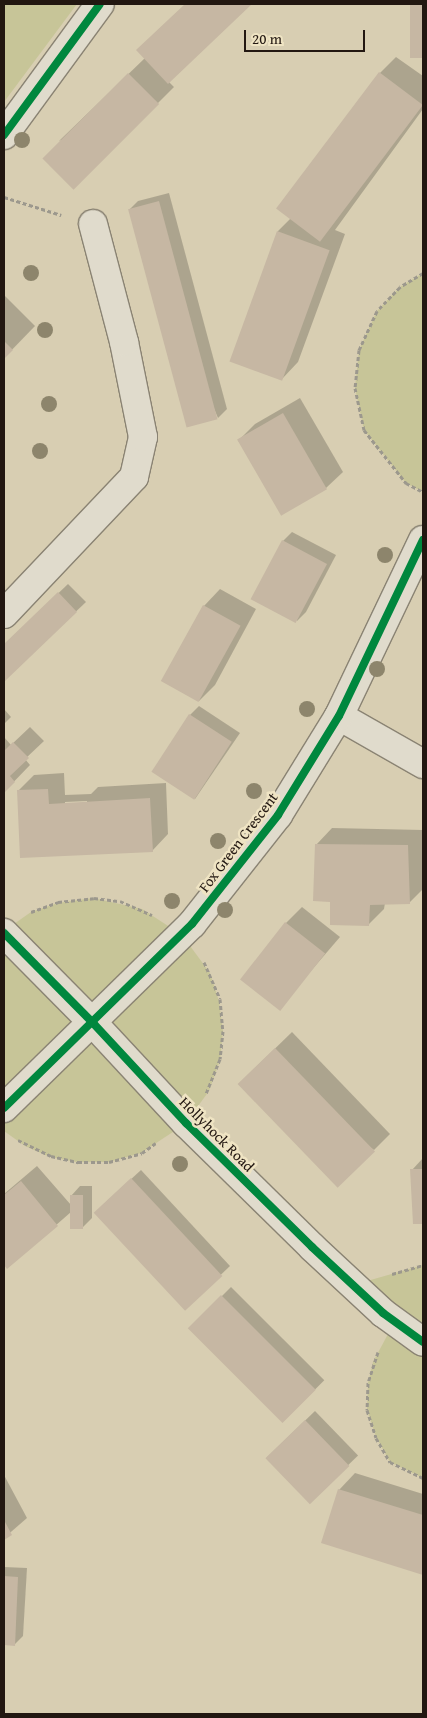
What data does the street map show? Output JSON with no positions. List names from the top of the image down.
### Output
{
  "streets": {
    "street": ["Fox Green Crescent", "Hollyhock Road"]
  },
  "crossings": [
    ["Fox Green Crescent", "Hollyhock Road"]
  ],
  "scale_bar": "20 m"
}
